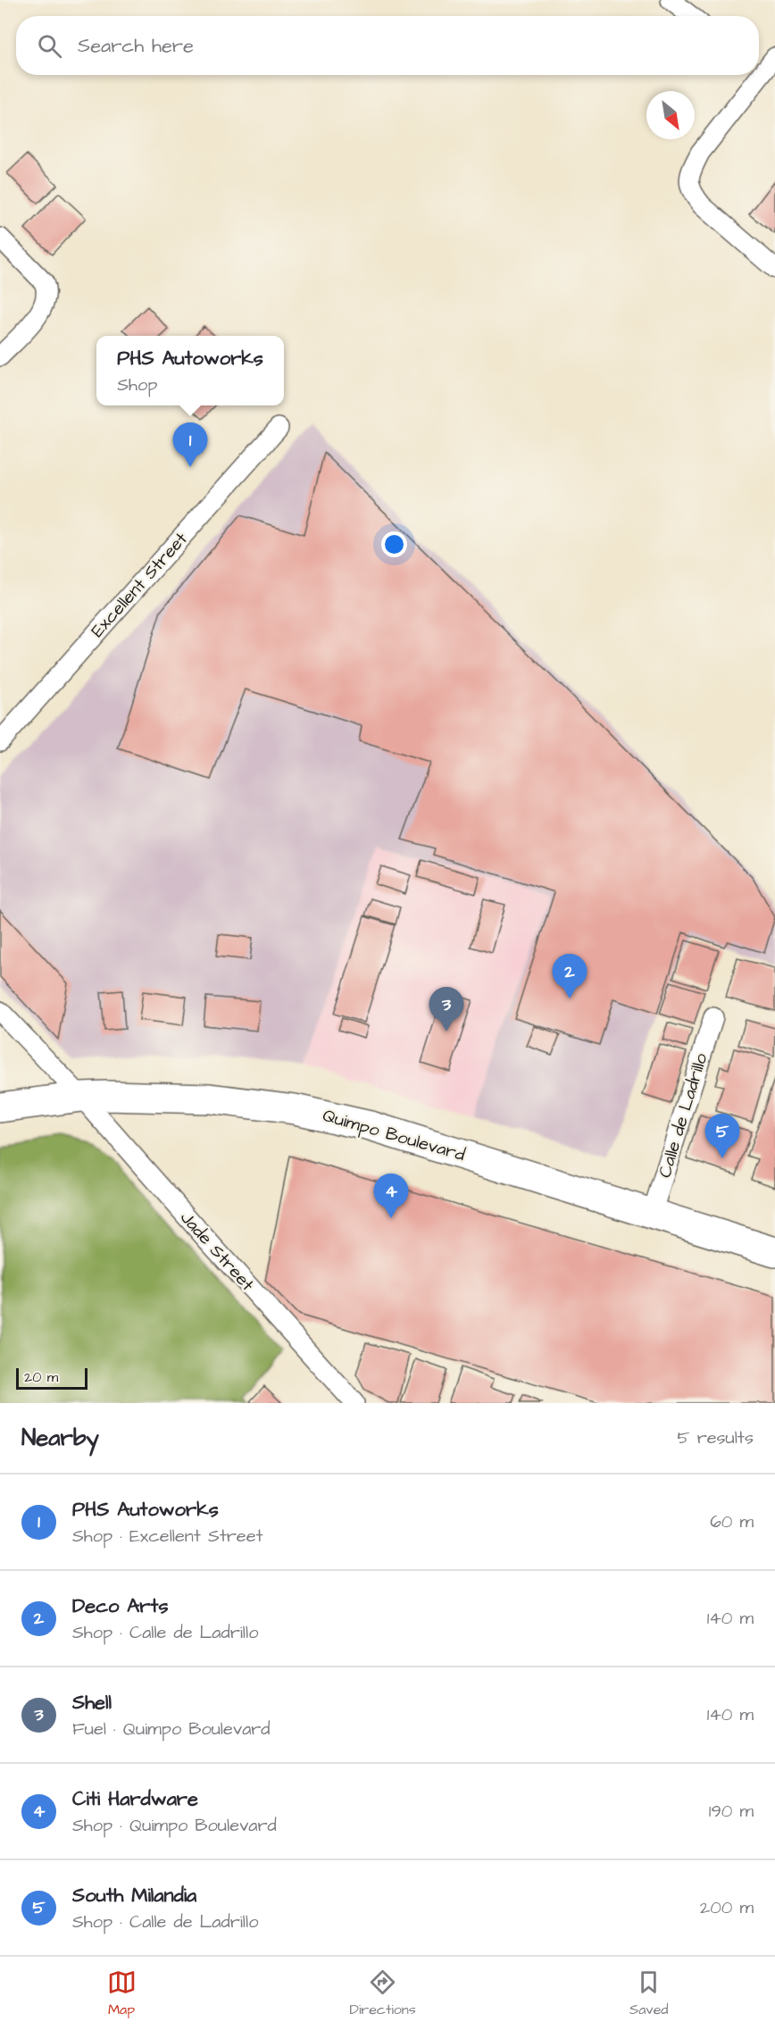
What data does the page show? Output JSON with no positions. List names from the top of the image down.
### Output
{
  "streets": {
    "main road": ["Quimpo Boulevard"],
    "street": ["Excellent Street", "Calle de Ladrillo", "Jade Street"]
  },
  "crossings": [
    ["Calle de Ladrillo", "Quimpo Boulevard"],
    ["Quimpo Boulevard", "Jade Street"]
  ],
  "scale_bar": "20 m",
  "north": "bottom right",
  "page": {
    "search": "Search here",
    "popup": ["PHS Autoworks", "Shop"],
    "pins": [
      "1",
      "2",
      "3",
      "5",
      "4"
    ],
    "scale": "20 m",
    "heading": ["Nearby", "5 results"],
    "list": [
      {
        "mark": "1",
        "name": "PHS Autoworks",
        "note": "Shop · Excellent Street",
        "value": "60 m"
      },
      {
        "mark": "2",
        "name": "Deco Arts",
        "note": "Shop · Calle de Ladrillo",
        "value": "140 m"
      },
      {
        "mark": "3",
        "name": "Shell",
        "note": "Fuel · Quimpo Boulevard",
        "value": "140 m"
      },
      {
        "mark": "4",
        "name": "Citi Hardware",
        "note": "Shop · Quimpo Boulevard",
        "value": "190 m"
      },
      {
        "mark": "5",
        "name": "South Milandia",
        "note": "Shop · Calle de Ladrillo",
        "value": "200 m"
      }
    ],
    "nav": ["Map", "Directions", "Saved"]
  }
}
